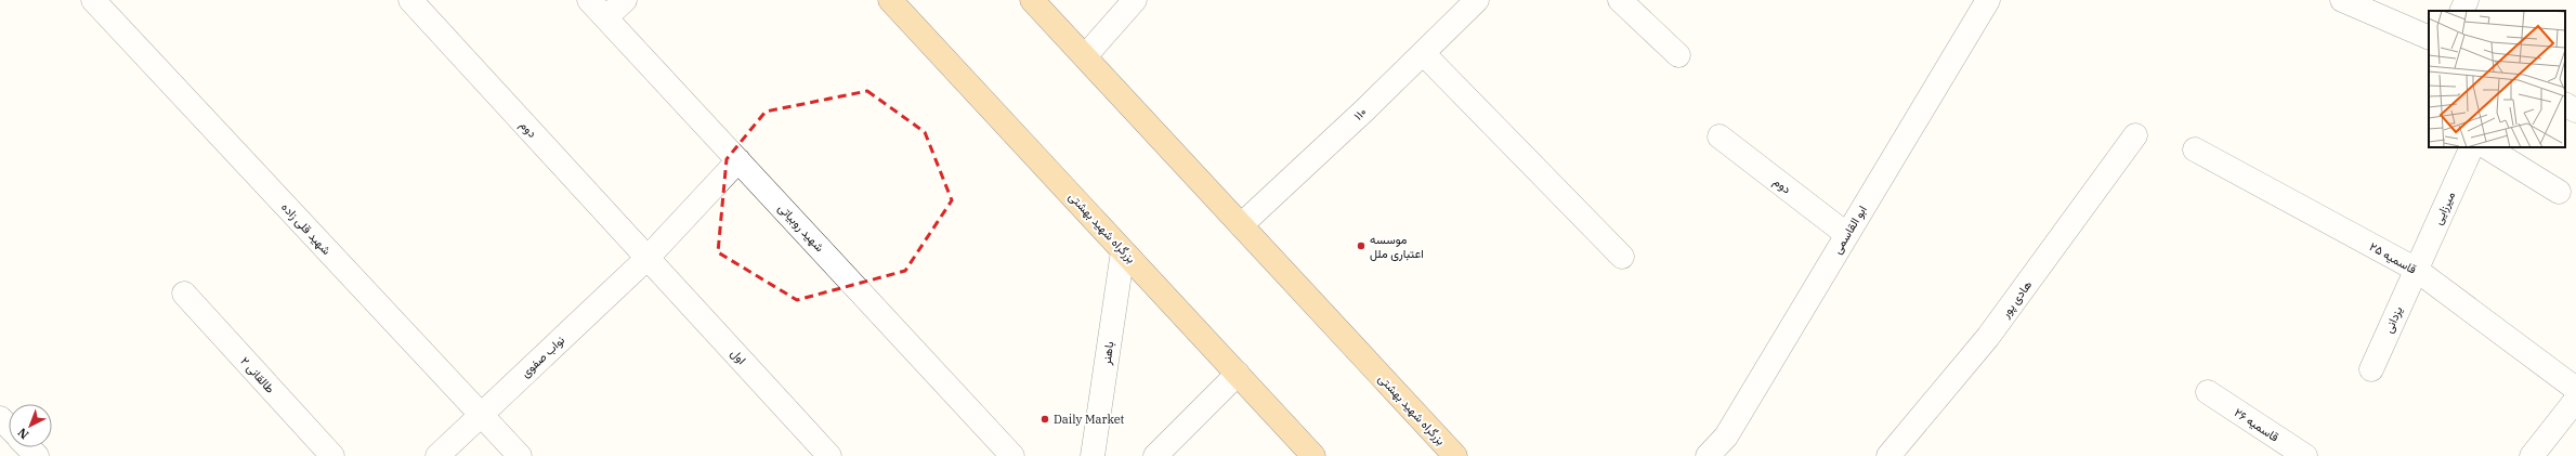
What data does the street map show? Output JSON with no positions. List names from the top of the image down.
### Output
{
  "streets": {
    "highway": ["بزرگراه شهید بهشتی"],
    "street": [
      "۱۱۰",
      "دوم",
      "میرزایی",
      "شهید روبیاتی",
      "شهید قلی زاده",
      "ابو القاسمی",
      "قاسمیه ۲۵",
      "هادی پور",
      "یزدانی",
      "باهنر",
      "نواب صفوی",
      "اول",
      "طالقانی ۲",
      "قاسمیه ۲۶"
    ]
  },
  "crossings": [
    ["۱۱۰", "بزرگراه شهید بهشتی"],
    ["دوم", "ابو القاسمی"],
    ["دوم", "نواب صفوی"],
    ["دوم", "اول"],
    ["میرزایی", "قاسمیه ۲۵"],
    ["میرزایی", "یزدانی"],
    ["شهید روبیاتی", "نواب صفوی"],
    ["بزرگراه شهید بهشتی", "باهنر"],
    ["شهید قلی زاده", "نواب صفوی"],
    ["قاسمیه ۲۵", "یزدانی"],
    ["نواب صفوی", "اول"]
  ],
  "places": ["موسسه اعتباری ملل", "Daily Market"],
  "north": "bottom left"
}
